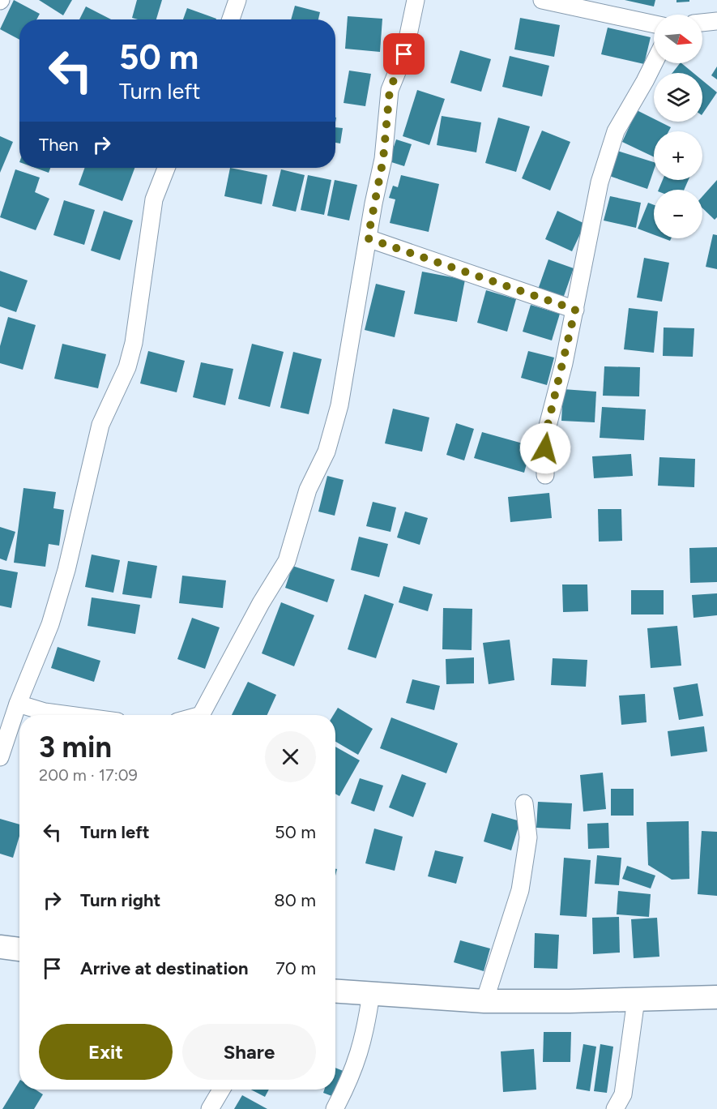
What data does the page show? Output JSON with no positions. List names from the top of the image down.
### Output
{
  "north": "right",
  "page": {
    "map_buttons": ["+", "−"],
    "turn": ["50 m", "Turn left"],
    "then": "Then",
    "heading": ["3 min", "200 m · 17:09"],
    "list": [
      {
        "name": "Turn left",
        "value": "50 m"
      },
      {
        "name": "Turn right",
        "value": "80 m"
      },
      {
        "name": "Arrive at destination",
        "value": "70 m"
      }
    ],
    "buttons": ["Exit", "Share"]
  }
}
